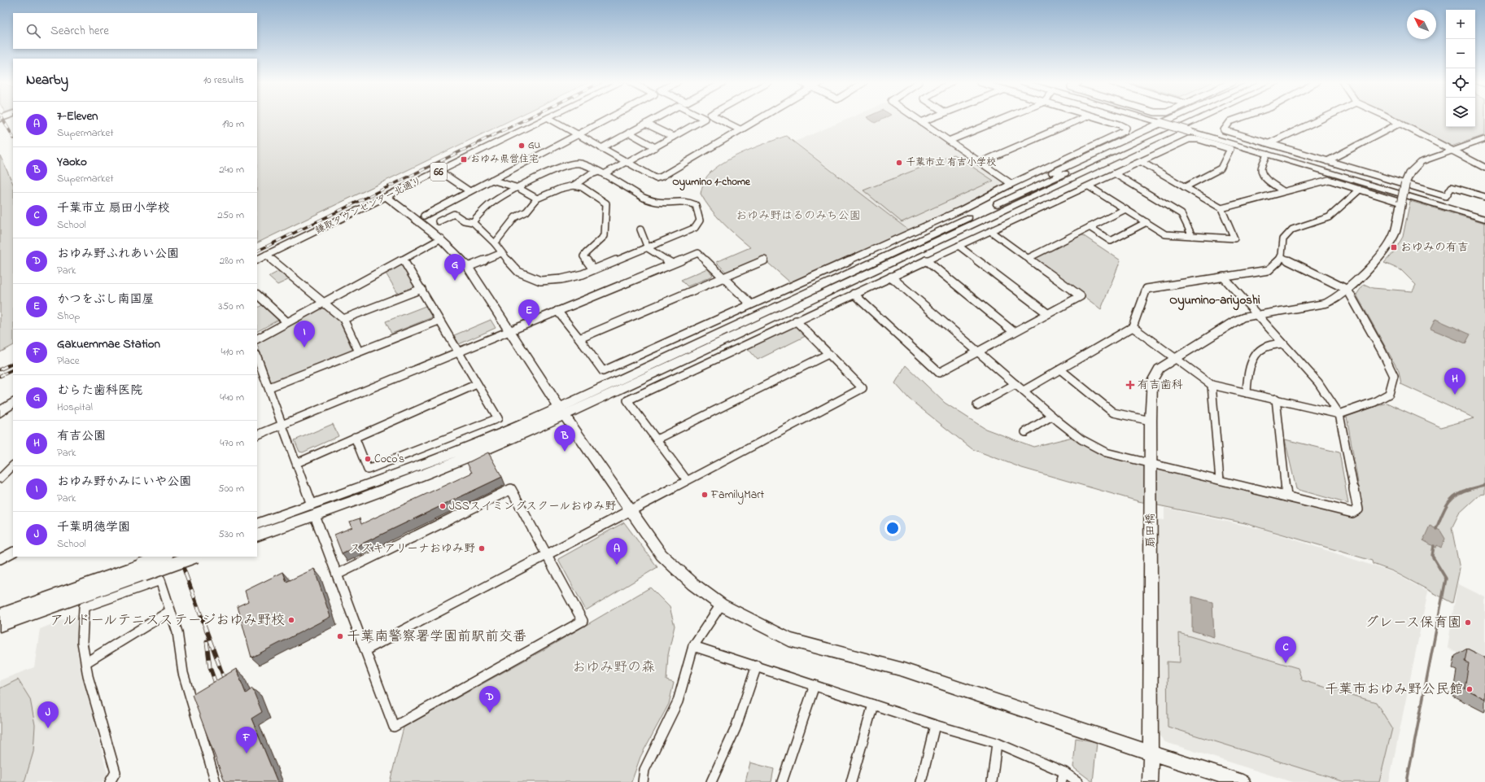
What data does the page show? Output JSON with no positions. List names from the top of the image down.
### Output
{
  "streets": {
    "main road": ["66", "鎌取タウンセンター北通り"],
    "street": ["扇田橋"]
  },
  "districts": ["Oyumino 1-chome", "Oyumino-ariyoshi"],
  "parks": ["おゆみ野はるのみち公園", "おゆみ野の森"],
  "places": {
    "other": [
      "GU",
      "千葉市立 有吉小学校",
      "Coco's",
      "FamilyMart",
      "JSSスイミングスクールおゆみ野",
      "スズキアリーナおゆみ野",
      "アルドールテニスステージおゆみ野校",
      "グレース保育園",
      "千葉南警察署学園前駅前交番",
      "千葉市おゆみ野公民館"
    ],
    "transit": ["おゆみ県営住宅", "おゆみの有吉"],
    "health": ["有吉歯科"]
  },
  "north": "top left",
  "page": {
    "map_buttons": ["+", "−"],
    "search": "Search here",
    "heading": ["Nearby", "10 results"],
    "list": [
      {
        "mark": "A",
        "name": "7-Eleven",
        "note": "Supermarket",
        "value": "190 m"
      },
      {
        "mark": "B",
        "name": "Yaoko",
        "note": "Supermarket",
        "value": "240 m"
      },
      {
        "mark": "C",
        "name": "千葉市立 扇田小学校",
        "note": "School",
        "value": "250 m"
      },
      {
        "mark": "D",
        "name": "おゆみ野ふれあい公園",
        "note": "Park",
        "value": "280 m"
      },
      {
        "mark": "E",
        "name": "かつをぶし南国屋",
        "note": "Shop",
        "value": "350 m"
      },
      {
        "mark": "F",
        "name": "Gakuemmae Station",
        "note": "Place",
        "value": "410 m"
      },
      {
        "mark": "G",
        "name": "むらた歯科医院",
        "note": "Hospital",
        "value": "440 m"
      },
      {
        "mark": "H",
        "name": "有吉公園",
        "note": "Park",
        "value": "470 m"
      },
      {
        "mark": "I",
        "name": "おゆみ野かみにいや公園",
        "note": "Park",
        "value": "500 m"
      },
      {
        "mark": "J",
        "name": "千葉明徳学園",
        "note": "School",
        "value": "530 m"
      }
    ],
    "pins": [
      "G",
      "E",
      "I",
      "H",
      "B",
      "A",
      "C",
      "D",
      "J",
      "F"
    ]
  }
}
